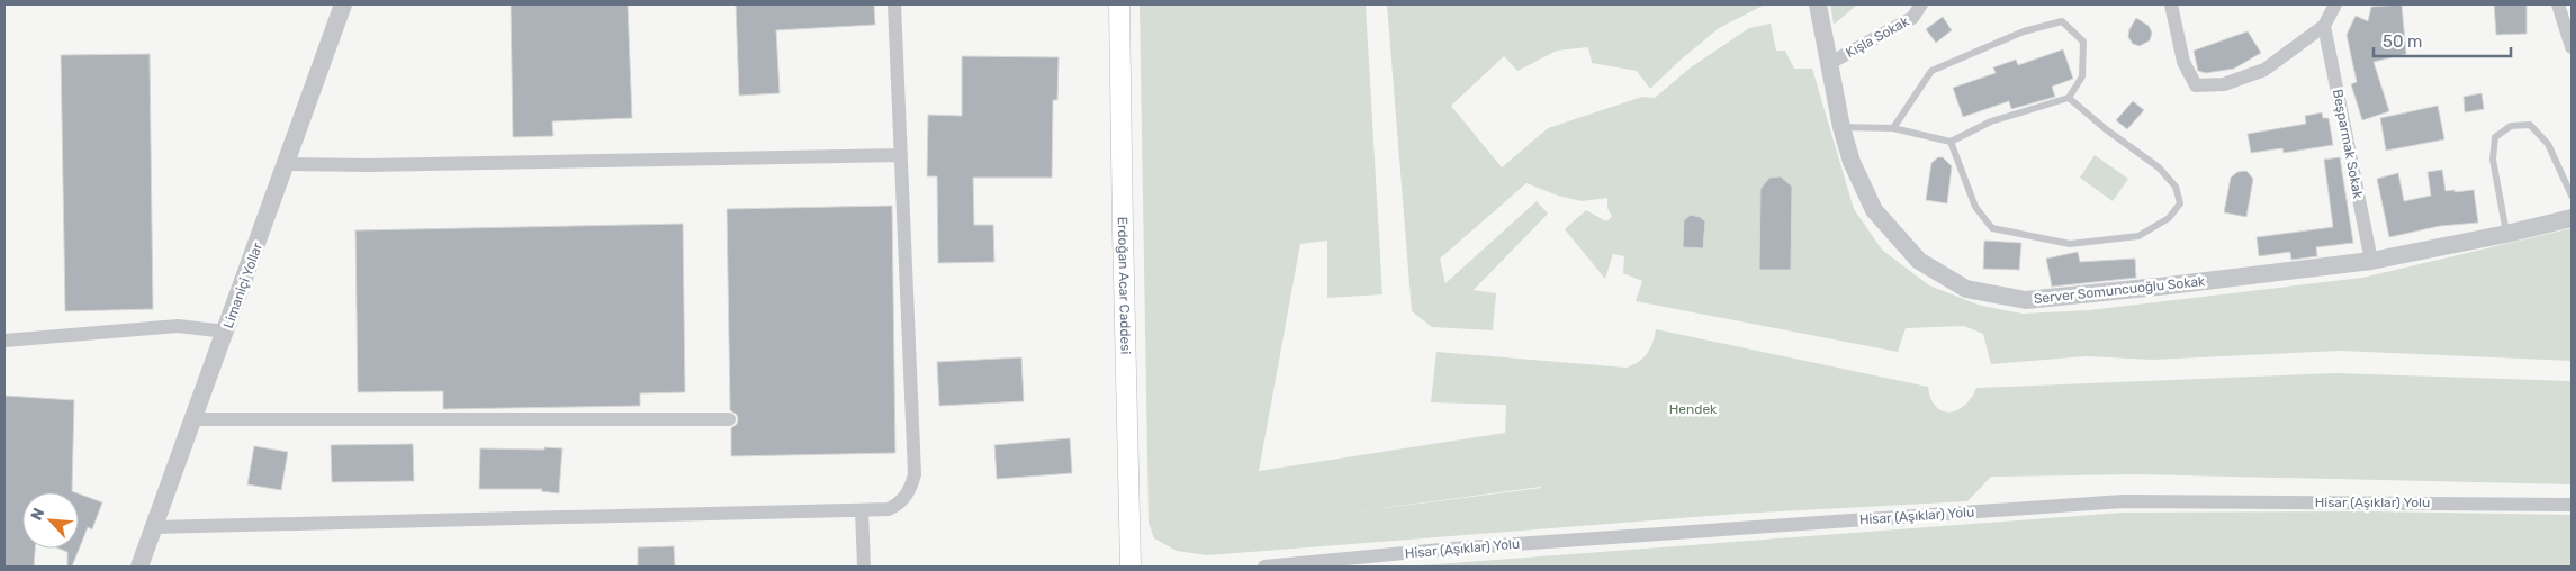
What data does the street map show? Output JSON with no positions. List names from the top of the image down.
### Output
{
  "streets": {
    "main road": ["Erdoğan Acar Caddesi"],
    "street": [
      "Kışla Sokak",
      "Beşparmak Sokak",
      "Limaniçi Yollar",
      "Server Somuncuoğlu Sokak",
      "Hisar (Aşıklar) Yolu"
    ]
  },
  "crossings": [
    ["Kışla Sokak", "Server Somuncuoğlu Sokak"],
    ["Beşparmak Sokak", "Server Somuncuoğlu Sokak"]
  ],
  "parks": ["Hendek"],
  "scale_bar": "50 m",
  "north": "top left"
}
